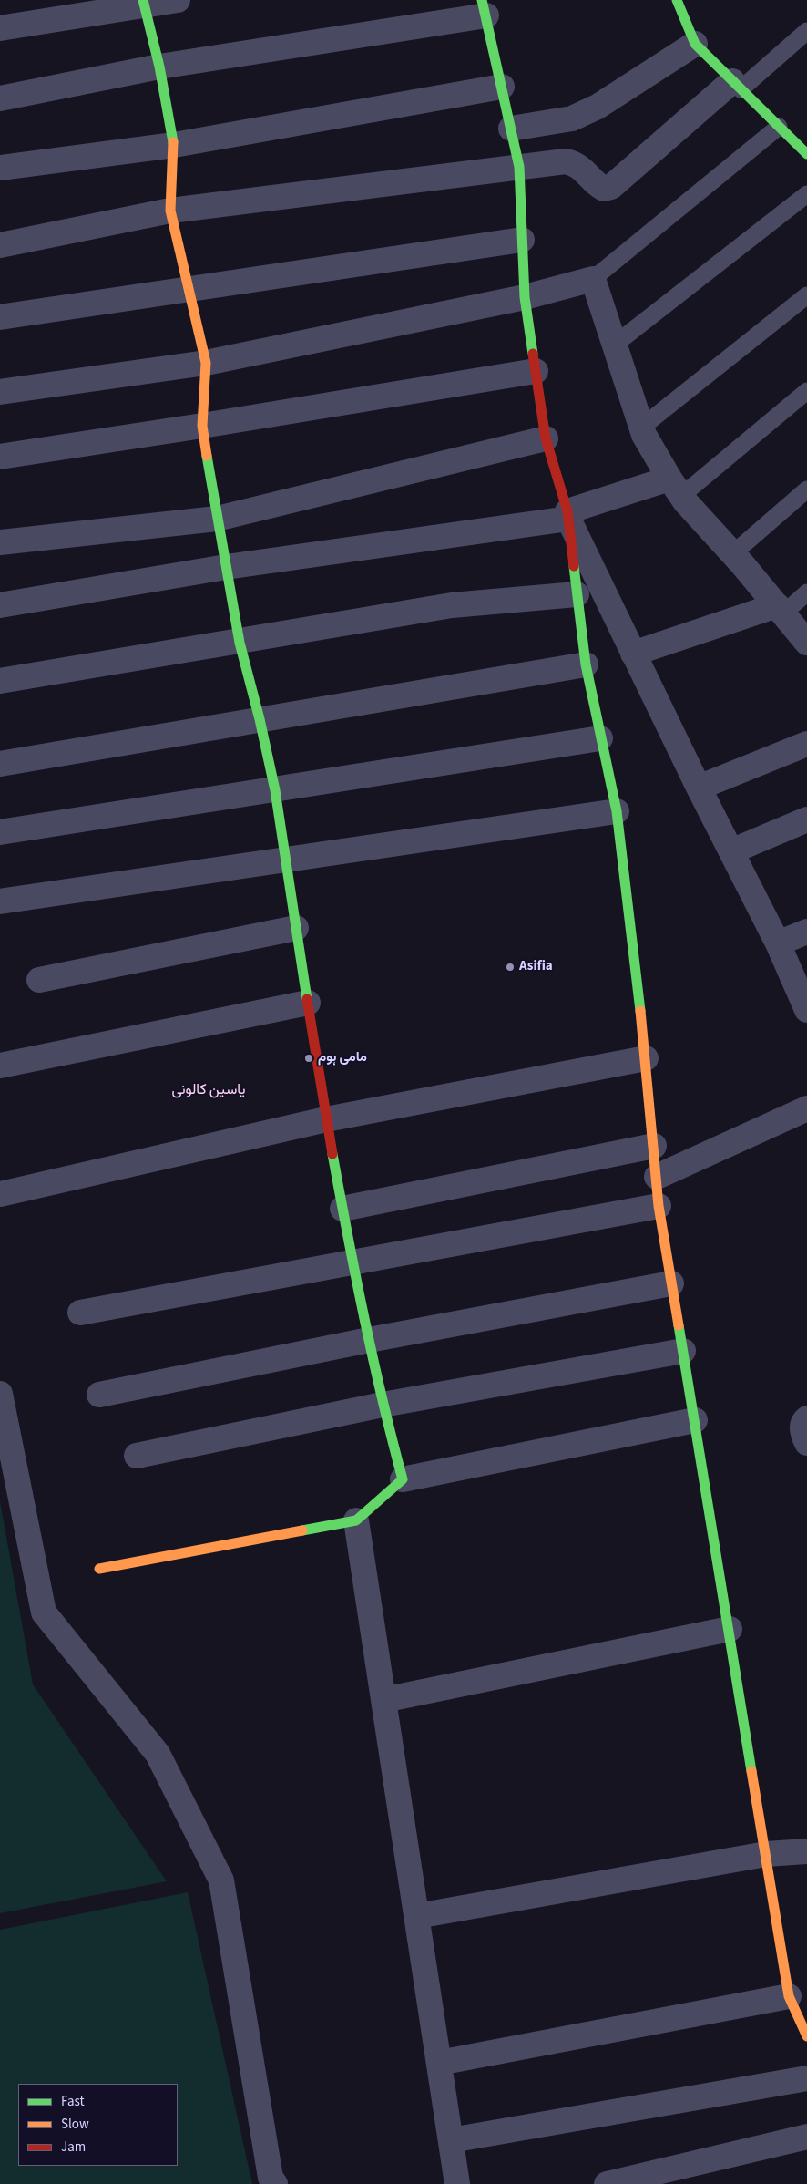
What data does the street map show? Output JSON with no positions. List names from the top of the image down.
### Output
{
  "districts": ["یاسین کالونی"],
  "places": ["Asifia", "مامی ہوم"],
  "legend": ["Fast", "Slow", "Jam"]
}
